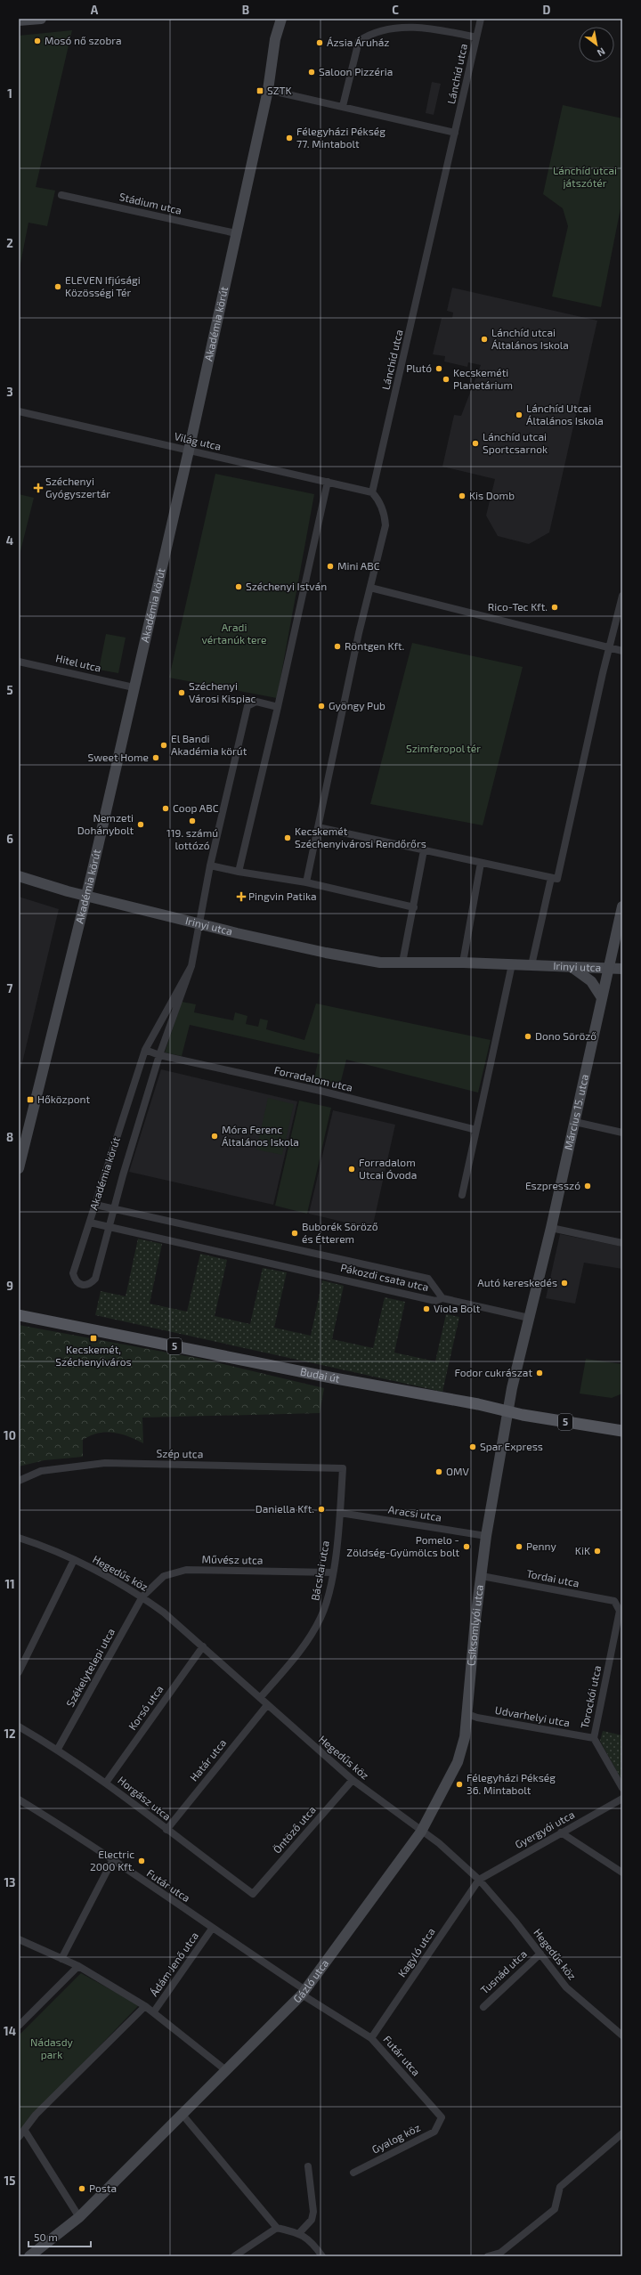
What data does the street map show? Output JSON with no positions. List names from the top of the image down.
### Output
{
  "streets": {
    "main road": ["5", "Budai út"],
    "street": [
      "Lánchíd utca",
      "Stádium utca",
      "Akadémia körút",
      "Világ utca",
      "Hitel utca",
      "Irinyi utca",
      "Forradalom utca",
      "Március 15. utca",
      "Pákozdi csata utca",
      "Szép utca",
      "Aracsi utca",
      "Művész utca",
      "Bácskai utca",
      "Hegedűs köz",
      "Tordai utca",
      "Csíksomlyói utca",
      "Székelytelepi utca",
      "Torockói utca",
      "Korsó utca",
      "Udvarhelyi utca",
      "Határ utca",
      "Horgász utca",
      "Öntöző utca",
      "Gyergyói utca",
      "Futár utca",
      "Kagyló utca",
      "Ádám Jenő utca",
      "Tusnád utca",
      "Gázló utca",
      "Gyalog köz"
    ]
  },
  "crossings": [
    ["Lánchíd utca", "Világ utca"],
    ["Stádium utca", "Akadémia körút"],
    ["Akadémia körút", "Világ utca"],
    ["Akadémia körút", "Hitel utca"],
    ["Akadémia körút", "Irinyi utca"],
    ["Akadémia körút", "Forradalom utca"],
    ["Akadémia körút", "Pákozdi csata utca"],
    ["Irinyi utca", "Március 15. utca"],
    ["Március 15. utca", "Budai út"],
    ["Március 15. utca", "Csíksomlyói utca"],
    ["Budai út", "Csíksomlyói utca"],
    ["Szép utca", "Bácskai utca"],
    ["Aracsi utca", "Bácskai utca"],
    ["Aracsi utca", "Csíksomlyói utca"],
    ["Művész utca", "Bácskai utca"],
    ["Művész utca", "Hegedűs köz"],
    ["Művész utca", "Székelytelepi utca"],
    ["Bácskai utca", "Hegedűs köz"],
    ["Hegedűs köz", "Csíksomlyói utca"],
    ["Hegedűs köz", "Székelytelepi utca"],
    ["Hegedűs köz", "Korsó utca"],
    ["Hegedűs köz", "Határ utca"],
    ["Hegedűs köz", "Öntöző utca"],
    ["Hegedűs köz", "Gyergyói utca"],
    ["Hegedűs köz", "Kagyló utca"],
    ["Hegedűs köz", "Tusnád utca"],
    ["Hegedűs köz", "Gázló utca"],
    ["Tordai utca", "Csíksomlyói utca"],
    ["Tordai utca", "Torockói utca"],
    ["Csíksomlyói utca", "Udvarhelyi utca"],
    ["Csíksomlyói utca", "Gázló utca"],
    ["Székelytelepi utca", "Horgász utca"],
    ["Torockói utca", "Udvarhelyi utca"],
    ["Korsó utca", "Horgász utca"],
    ["Határ utca", "Horgász utca"],
    ["Horgász utca", "Öntöző utca"],
    ["Gyergyói utca", "Kagyló utca"],
    ["Futár utca", "Kagyló utca"],
    ["Futár utca", "Ádám Jenő utca"],
    ["Futár utca", "Gázló utca"],
    ["Futár utca", "Gyalog köz"]
  ],
  "parks": [
    "Lánchíd utcai játszótér",
    "Aradi vértanúk tere",
    "Szimferopol tér",
    "Nádasdy park"
  ],
  "places": {
    "other": [
      "Mosó nő szobra",
      "Ázsia Áruház",
      "Saloon Pizzéria",
      "Félegyházi Pékség 77. Mintabolt",
      "ELEVEN Ifjúsági Közösségi Tér",
      "Lánchíd utcai Általános Iskola",
      "Plutó",
      "Kecskeméti Planetárium",
      "Lánchíd Utcai Általános Iskola",
      "Lánchíd utcai Sportcsarnok",
      "Kis Domb",
      "Mini ABC",
      "Széchenyi István",
      "Rico-Tec Kft.",
      "Röntgen Kft.",
      "Széchenyi Városi Kispiac",
      "Gyöngy Pub",
      "El Bandi Akadémia körút",
      "Sweet Home",
      "Coop ABC",
      "119. számú lottózó",
      "Nemzeti Dohánybolt",
      "Kecskemét Széchenyivárosi Rendőrőrs",
      "Dono Söröző",
      "Móra Ferenc Általános Iskola",
      "Forradalom Utcai Óvoda",
      "Eszpresszó",
      "Buborék Söröző és Étterem",
      "Autó kereskedés",
      "Viola Bolt",
      "Fodor cukrászat",
      "Spar Express",
      "OMV",
      "Daniella Kft.",
      "Pomelo - Zöldség-Gyümölcs bolt",
      "Penny",
      "KiK",
      "Félegyházi Pékség 36. Mintabolt",
      "Electric 2000 Kft.",
      "Posta"
    ],
    "transit": ["SZTK", "Hőközpont", "Kecskemét, Széchenyiváros"],
    "health": ["Széchenyi Gyógyszertár", "Pingvin Patika"]
  },
  "scale_bar": "50 m",
  "north": "bottom right",
  "grid": {
    "columns": [
      "A",
      "B",
      "C",
      "D"
    ],
    "rows": [
      "1",
      "2",
      "3",
      "4",
      "5",
      "6",
      "7",
      "8",
      "9",
      "10",
      "11",
      "12",
      "13",
      "14",
      "15"
    ]
  }
}
